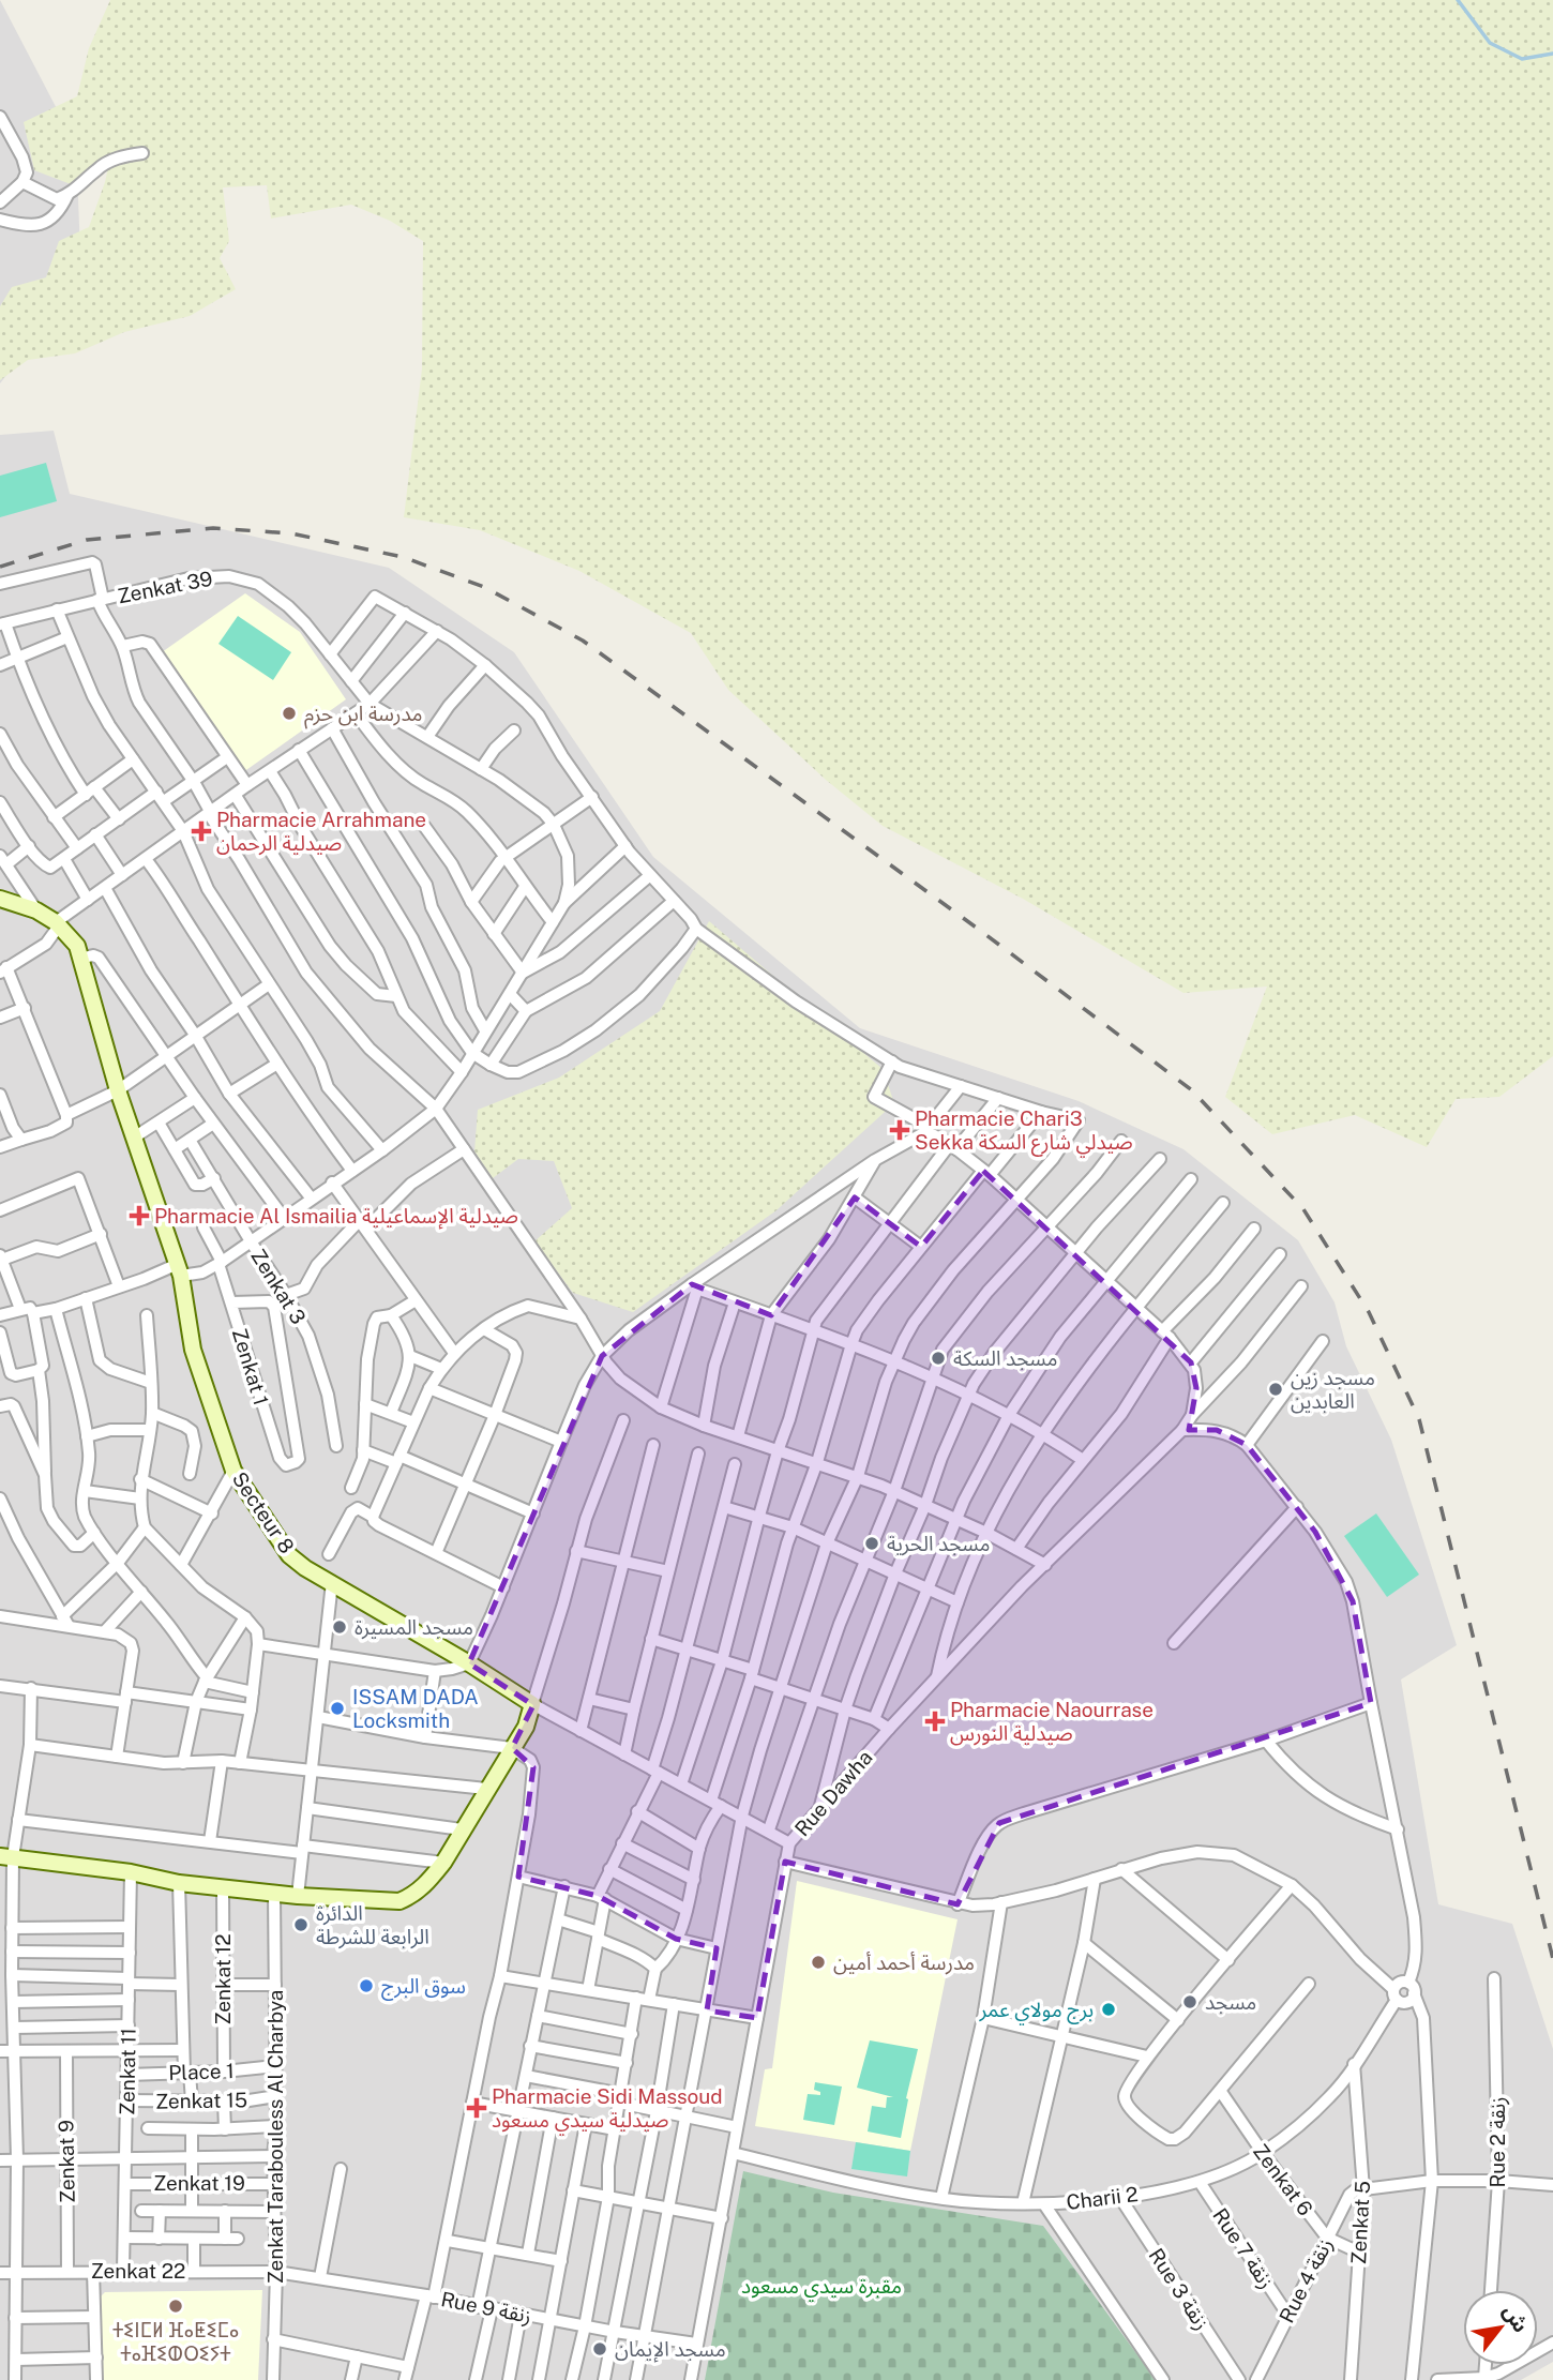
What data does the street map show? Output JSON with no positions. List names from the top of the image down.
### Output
{
  "streets": {
    "street": [
      "Zenkat 39",
      "Zenkat 3",
      "Zenkat 1",
      "Secteur 8",
      "Rue Dawha",
      "Zenkat 12",
      "Zenkat 11",
      "Place 1",
      "Zenkat 15",
      "Zenkat Tarabouless Al Charbya",
      "Rue 2 زنقة",
      "Zenkat 9",
      "Zenkat 6",
      "Zenkat 19",
      "Charii 2",
      "Zenkat 5",
      "Rue 7 زنقة",
      "Zenkat 22",
      "Rue 4 زنقة",
      "Rue 3 زنقة",
      "Rue 9 زنقة"
    ]
  },
  "crossings": [
    ["Secteur 8", "Rue Dawha"],
    ["Rue Dawha", "Charii 2"],
    ["Rue Dawha", "Rue 9 زنقة"],
    ["Zenkat 12", "Place 1"],
    ["Zenkat 11", "Place 1"],
    ["Zenkat 11", "Zenkat 15"],
    ["Zenkat 11", "Zenkat 19"],
    ["Zenkat 11", "Zenkat 22"],
    ["Place 1", "Zenkat Tarabouless Al Charbya"],
    ["Zenkat 15", "Zenkat Tarabouless Al Charbya"],
    ["Zenkat Tarabouless Al Charbya", "Zenkat 19"],
    ["Zenkat Tarabouless Al Charbya", "Zenkat 22"],
    ["Zenkat Tarabouless Al Charbya", "Rue 9 زنقة"],
    ["Zenkat 9", "Zenkat 22"],
    ["Zenkat 6", "Charii 2"],
    ["Zenkat 6", "Zenkat 5"],
    ["Zenkat 6", "Rue 4 زنقة"],
    ["Charii 2", "Zenkat 5"],
    ["Charii 2", "Rue 7 زنقة"],
    ["Charii 2", "Rue 3 زنقة"],
    ["Zenkat 5", "Rue 4 زنقة"],
    ["Rue 7 زنقة", "Rue 4 زنقة"],
    ["Zenkat 22", "Rue 9 زنقة"]
  ],
  "parks": ["مقبرة سيدي مسعود"],
  "places": {
    "other": [
      "مدرسة ابن حزم",
      "مسجد السكة",
      "مسجد زين العابدين",
      "مسجد الحرية",
      "مسجد المسيرة",
      "ISSAM DADA Locksmith",
      "الدائرة الرابعة للشرطة",
      "مدرسة أحمد أمين",
      "سوق البرج",
      "مسجد",
      "برج مولاي عمر",
      "ⵜⵉⵏⵎⵍ ⴼⴰⵟⵉⵎⴰ ⵜⴰⴼⵉⵀⵔⵉⵢⵜ",
      "مسجد الإيمان"
    ],
    "health": [
      "Pharmacie Arrahmane صيدلية الرحمان",
      "Pharmacie Chari3 Sekka صيدلي شارع السكة",
      "Pharmacie Al Ismailia صيدلية الإسماعيلية",
      "Pharmacie Naourrase صيدلية النورس",
      "Pharmacie Sidi Massoud صيدلية سيدي مسعود"
    ]
  },
  "north": "top right"
}
